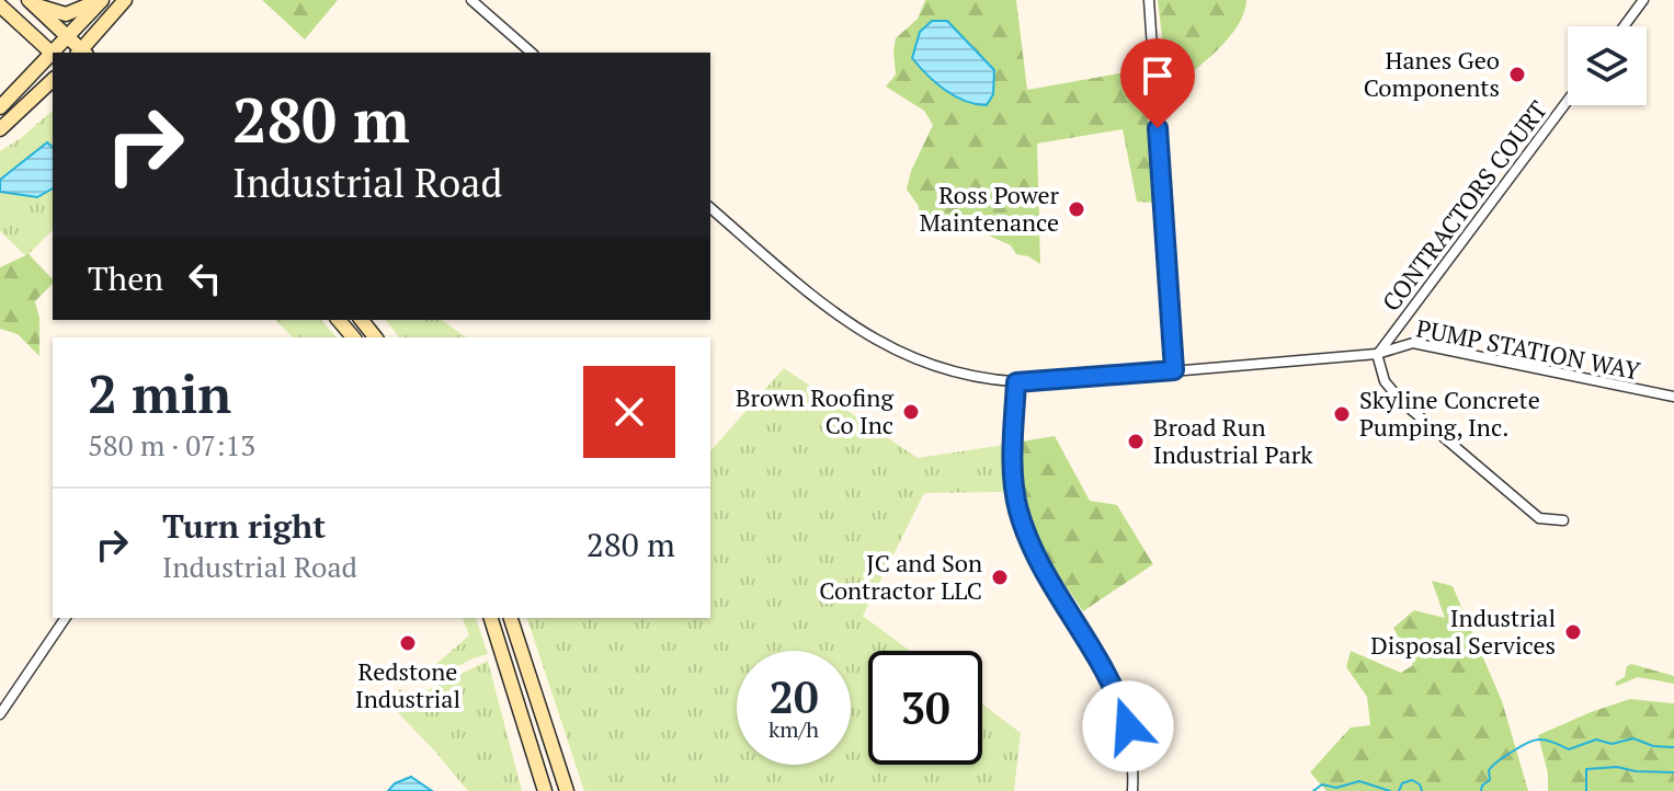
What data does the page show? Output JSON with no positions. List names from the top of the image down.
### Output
{
  "streets": {
    "street": ["CONTRACTORS COURT", "PUMP STATION WAY"]
  },
  "crossings": [
    ["CONTRACTORS COURT", "PUMP STATION WAY"]
  ],
  "places": [
    "Hanes Geo Components",
    "Ross Power Maintenance",
    "Brown Roofing Co Inc",
    "Skyline Concrete Pumping, Inc.",
    "Broad Run Industrial Park",
    "JC and Son Contractor LLC",
    "Industrial Disposal Services",
    "Redstone Industrial"
  ],
  "page": {
    "turn": ["280 m", "Industrial Road"],
    "then": "Then",
    "heading": ["2 min", "580 m · 07:13"],
    "list": [
      {
        "name": "Turn right",
        "note": "Industrial Road",
        "value": "280 m"
      }
    ],
    "speed": "20 km/h",
    "limit": "30"
  }
}
